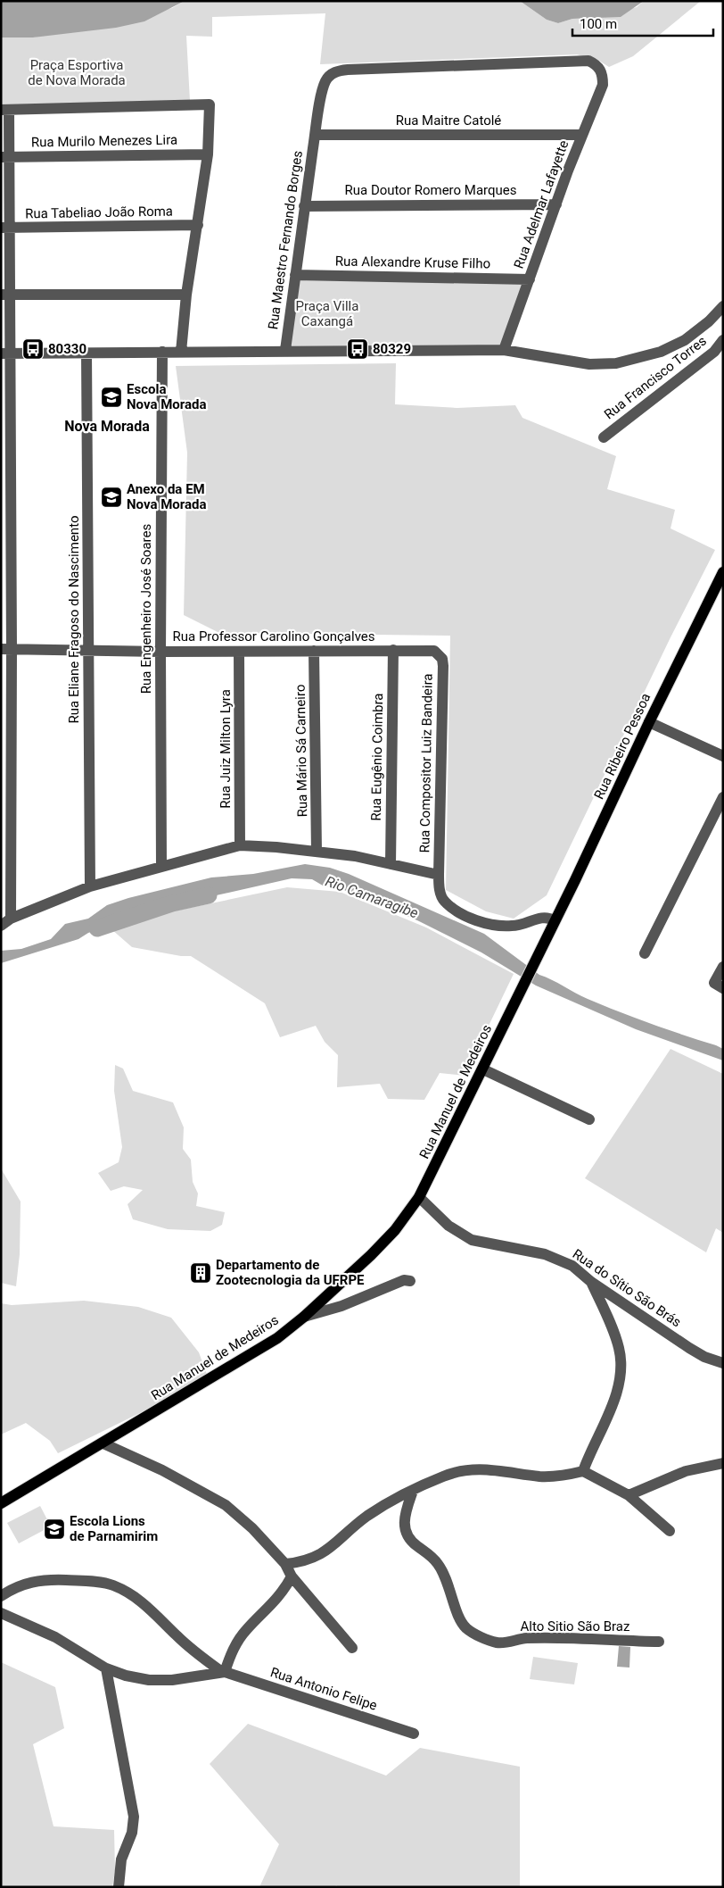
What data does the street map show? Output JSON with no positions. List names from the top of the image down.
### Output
{
  "streets": {
    "main road": ["Rua Ribeiro Pessoa", "Rua Manuel de Medeiros"],
    "street": [
      "Rua Maitre Catolé",
      "Rua Murilo Menezes Lira",
      "Rua Doutor Romero Marques",
      "Rua Adelmar Lafayette",
      "Rua Tabeliao João Roma",
      "Rua Maestro Fernando Borges",
      "Rua Alexandre Kruse Filho",
      "Rua Francisco Torres",
      "Rua Engenheiro José Soares",
      "Rua Eliane Fragoso do Nascimento",
      "Rua Professor Carolino Gonçalves",
      "Rua Juiz Milton Lyra",
      "Rua Mário Sá Carneiro",
      "Rua Eugênio Coimbra",
      "Rua Compositor Luiz Bandeira",
      "Rua do Sítio São Brás",
      "Alto Sitio São Braz",
      "Rua Antonio Felipe"
    ]
  },
  "crossings": [
    ["Rua Maitre Catolé", "Rua Adelmar Lafayette"],
    ["Rua Maitre Catolé", "Rua Maestro Fernando Borges"],
    ["Rua Doutor Romero Marques", "Rua Adelmar Lafayette"],
    ["Rua Doutor Romero Marques", "Rua Maestro Fernando Borges"],
    ["Rua Adelmar Lafayette", "Rua Maestro Fernando Borges"],
    ["Rua Adelmar Lafayette", "Rua Alexandre Kruse Filho"],
    ["Rua Adelmar Lafayette", "Rua Francisco Torres"],
    ["Rua Maestro Fernando Borges", "Rua Alexandre Kruse Filho"],
    ["Rua Maestro Fernando Borges", "Rua Francisco Torres"],
    ["Rua Francisco Torres", "Rua Engenheiro José Soares"],
    ["Rua Francisco Torres", "Rua Eliane Fragoso do Nascimento"],
    ["Rua Engenheiro José Soares", "Rua Professor Carolino Gonçalves"],
    ["Rua Eliane Fragoso do Nascimento", "Rua Professor Carolino Gonçalves"],
    ["Rua Professor Carolino Gonçalves", "Rua Juiz Milton Lyra"],
    ["Rua Professor Carolino Gonçalves", "Rua Mário Sá Carneiro"],
    ["Rua Professor Carolino Gonçalves", "Rua Eugênio Coimbra"],
    ["Rua Professor Carolino Gonçalves", "Rua Compositor Luiz Bandeira"],
    ["Rua Ribeiro Pessoa", "Rua Compositor Luiz Bandeira"],
    ["Rua Ribeiro Pessoa", "Rua Manuel de Medeiros"],
    ["Rua Manuel de Medeiros", "Rua do Sítio São Brás"]
  ],
  "districts": ["Nova Morada"],
  "water": ["Rio Camaragibe"],
  "parks": ["Praça Esportiva de Nova Morada", "Praça Villa Caxangá"],
  "places": {
    "bus stop": ["80330", "80329"],
    "school or university": ["Escola Nova Morada", "Anexo da EM Nova Morada", "Escola Lions de Parnamirim"],
    "building": ["Departamento de Zootecnologia da UFRPE"]
  },
  "scale_bar": "100 m"
}
